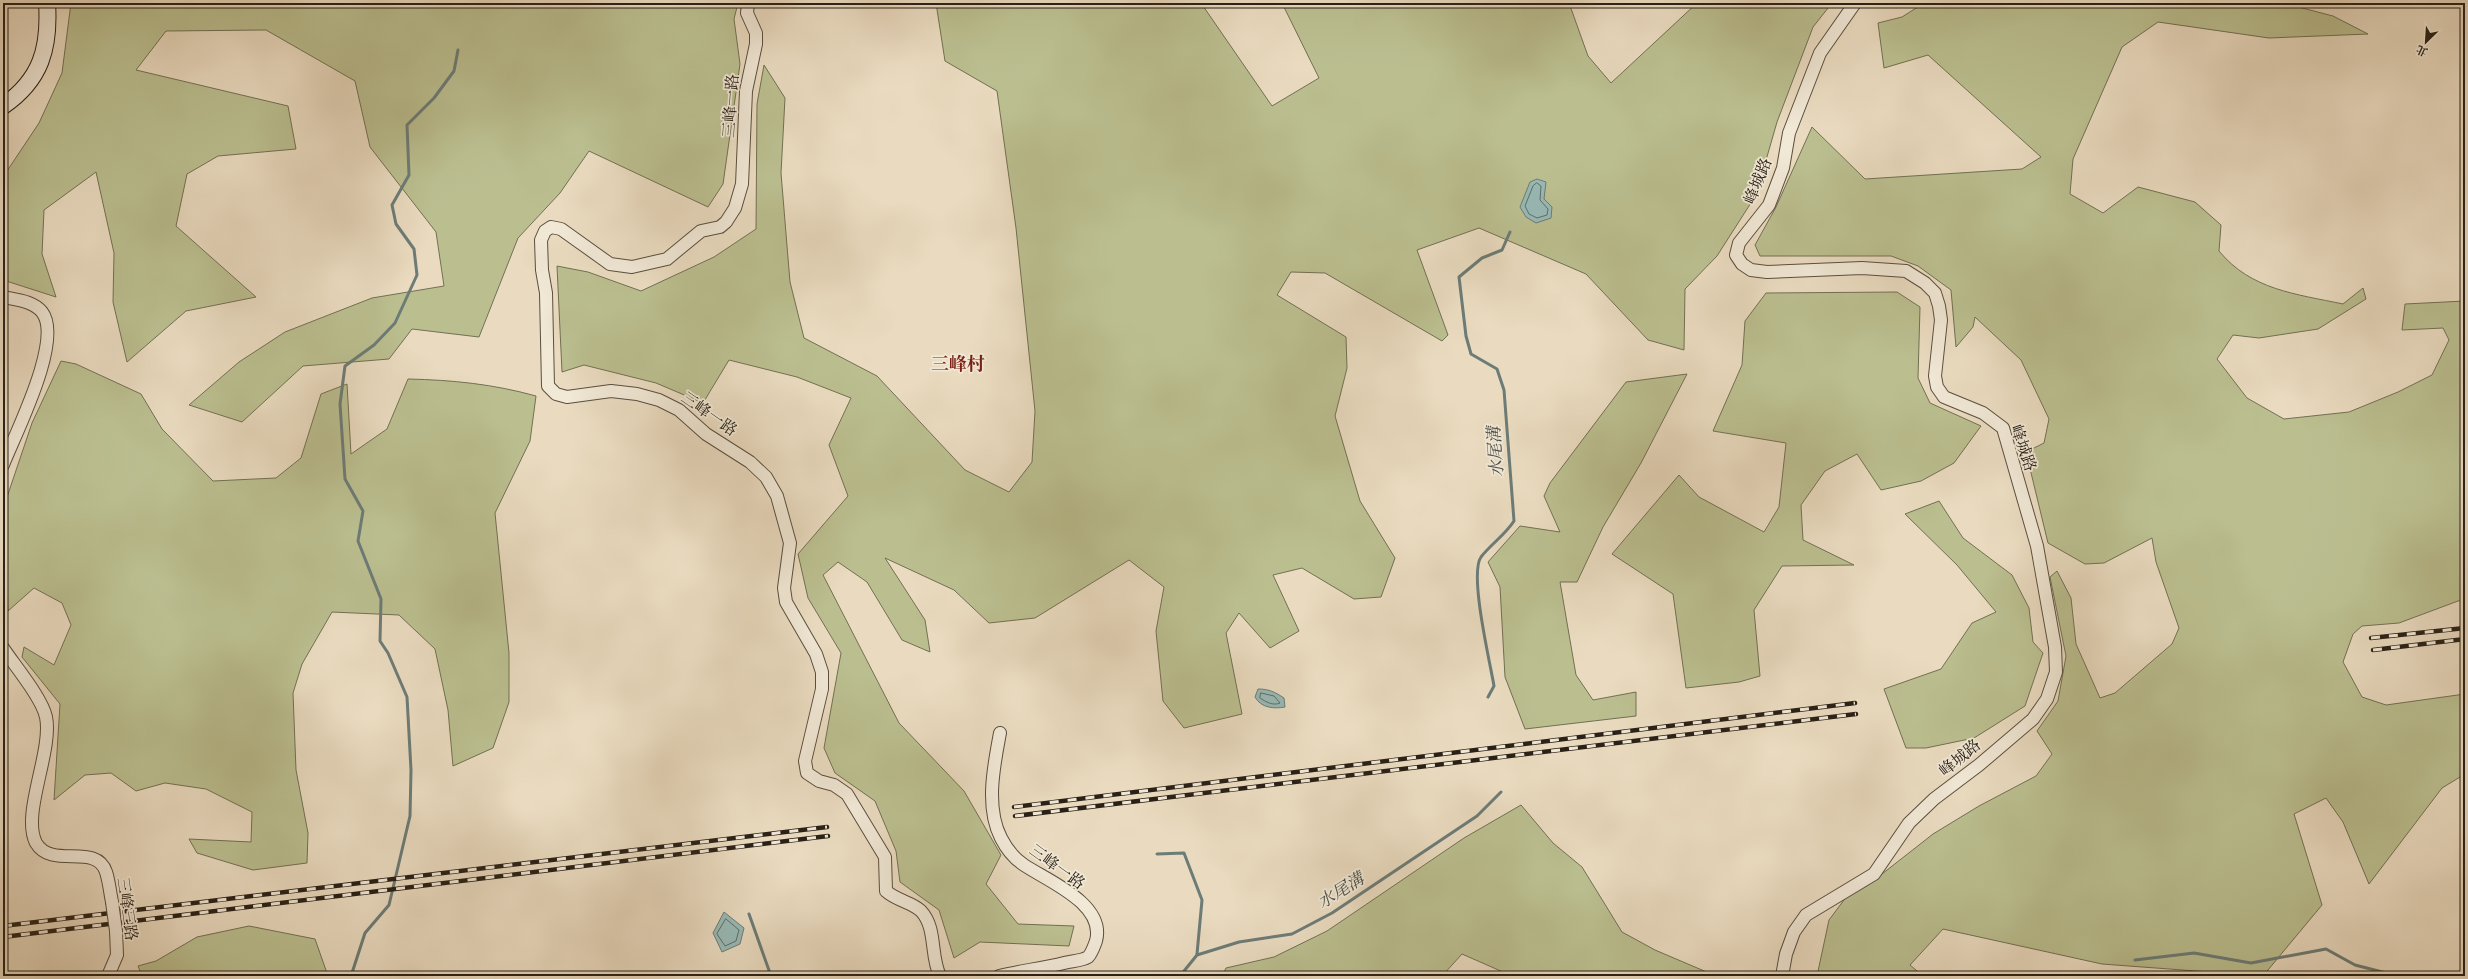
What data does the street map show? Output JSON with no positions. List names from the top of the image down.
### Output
{
  "streets": {
    "street": ["三峰一路", "峰城路", "三峰三路"]
  },
  "districts": ["三峰村"],
  "water": ["水尾溝"],
  "north": "bottom left"
}
